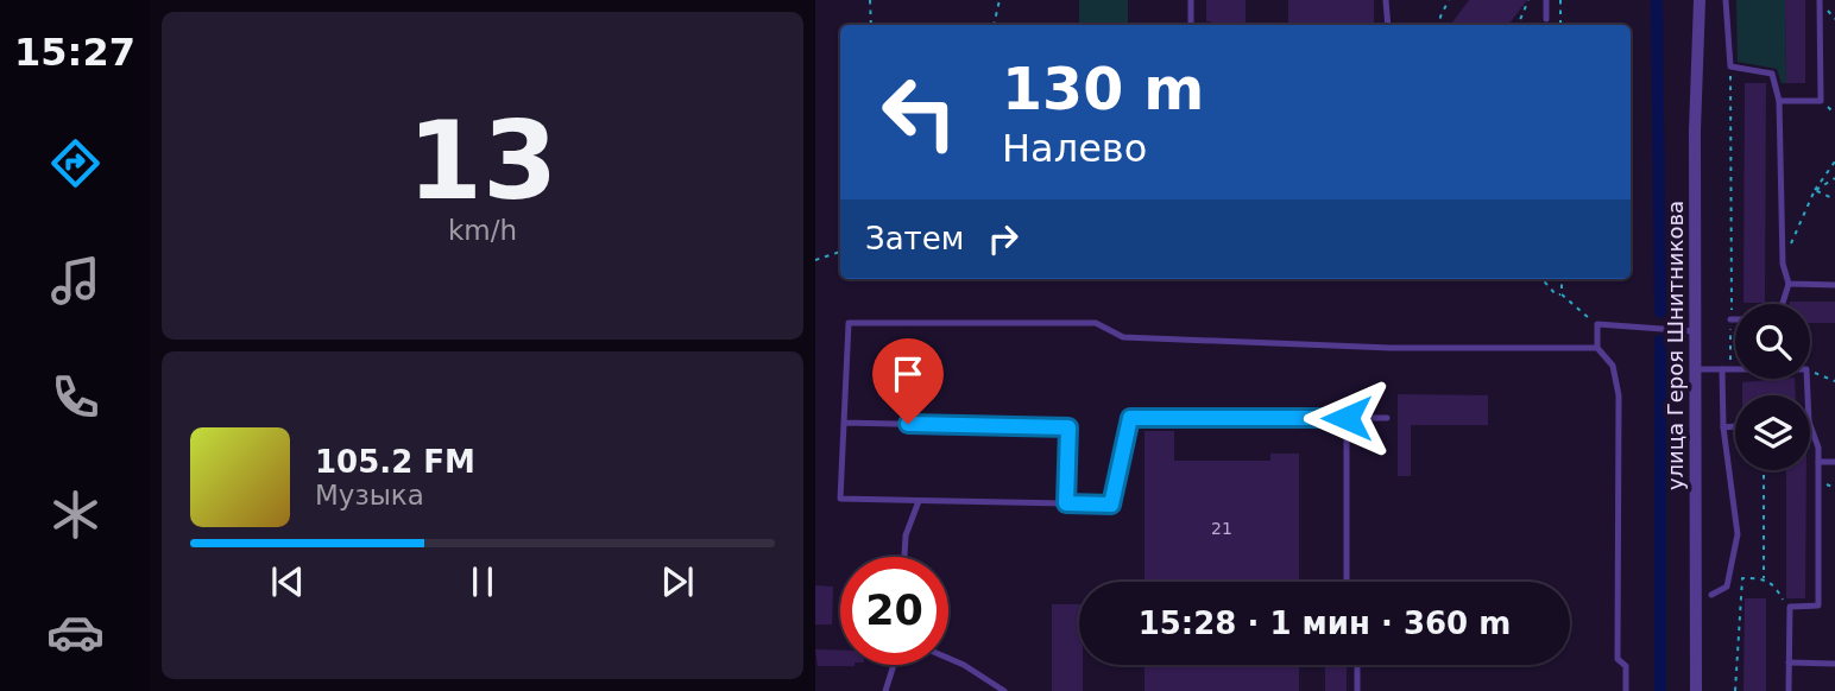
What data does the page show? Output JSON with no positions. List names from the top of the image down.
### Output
{
  "streets": {
    "street": ["улица Героя Шнитникова"]
  },
  "house_numbers": ["21"],
  "page": {
    "tabs": "15:27",
    "tile": ["13", "km/h"],
    "turn": ["130 m", "Налево"],
    "then": "Затем",
    "song": ["105.2 FM", "Музыка"],
    "limit": "20",
    "trip": "15:28 · 1 мин · 360 m"
  }
}
